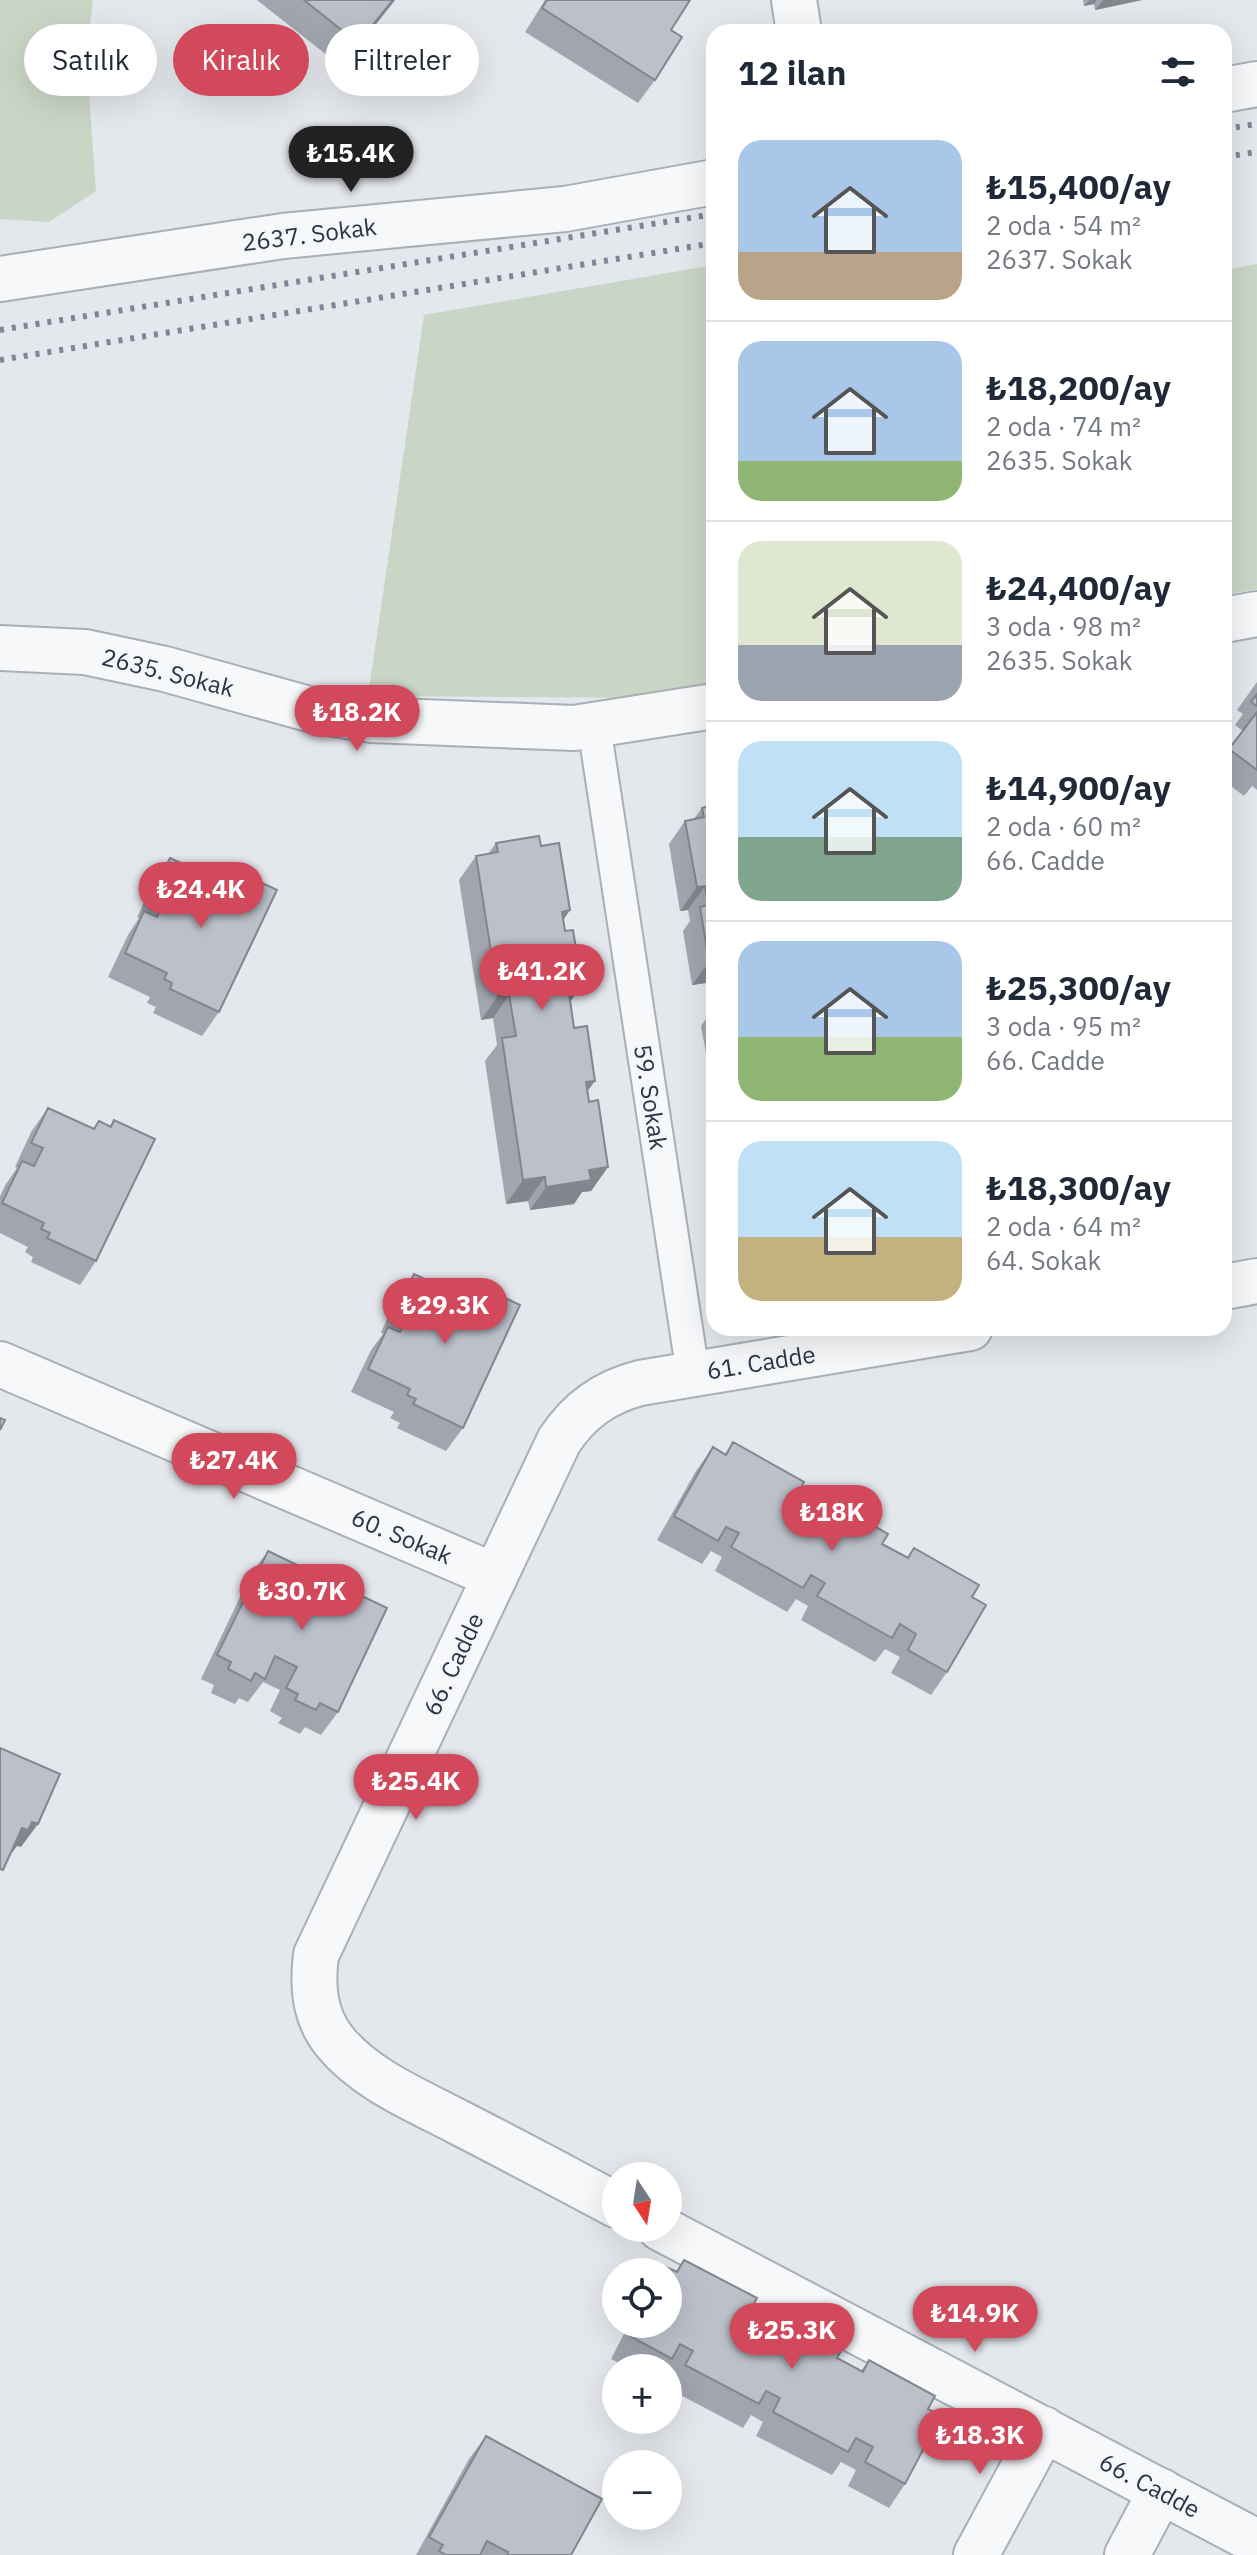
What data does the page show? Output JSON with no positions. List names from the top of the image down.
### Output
{
  "streets": {
    "street": [
      "2637. Sokak",
      "2635. Sokak",
      "59. Sokak",
      "61. Cadde",
      "60. Sokak",
      "66. Cadde"
    ]
  },
  "crossings": [
    ["2635. Sokak", "59. Sokak"],
    ["59. Sokak", "61. Cadde"],
    ["59. Sokak", "66. Cadde"],
    ["61. Cadde", "66. Cadde"],
    ["60. Sokak", "66. Cadde"]
  ],
  "north": "bottom",
  "page": {
    "chip": ["Satılık", "Kiralık", "Filtreler"],
    "heading": "12 ilan",
    "list": [
      {
        "name": "₺15,400/ay",
        "note": "2 oda · 54 m² · 2637. Sokak"
      },
      {
        "name": "₺18,200/ay",
        "note": "2 oda · 74 m² · 2635. Sokak"
      },
      {
        "name": "₺24,400/ay",
        "note": "3 oda · 98 m² · 2635. Sokak"
      },
      {
        "name": "₺14,900/ay",
        "note": "2 oda · 60 m² · 66. Cadde"
      },
      {
        "name": "₺25,300/ay",
        "note": "3 oda · 95 m² · 66. Cadde"
      },
      {
        "name": "₺18,300/ay",
        "note": "2 oda · 64 m² · 64. Sokak"
      }
    ],
    "price": [
      "₺15.4K",
      "₺18.2K",
      "₺24.4K",
      "₺41.2K",
      "₺29.3K",
      "₺27.4K",
      "₺18K",
      "₺30.7K",
      "₺25.4K",
      "₺14.9K",
      "₺25.3K",
      "₺18.3K"
    ],
    "map_buttons": ["+", "−"]
  }
}
